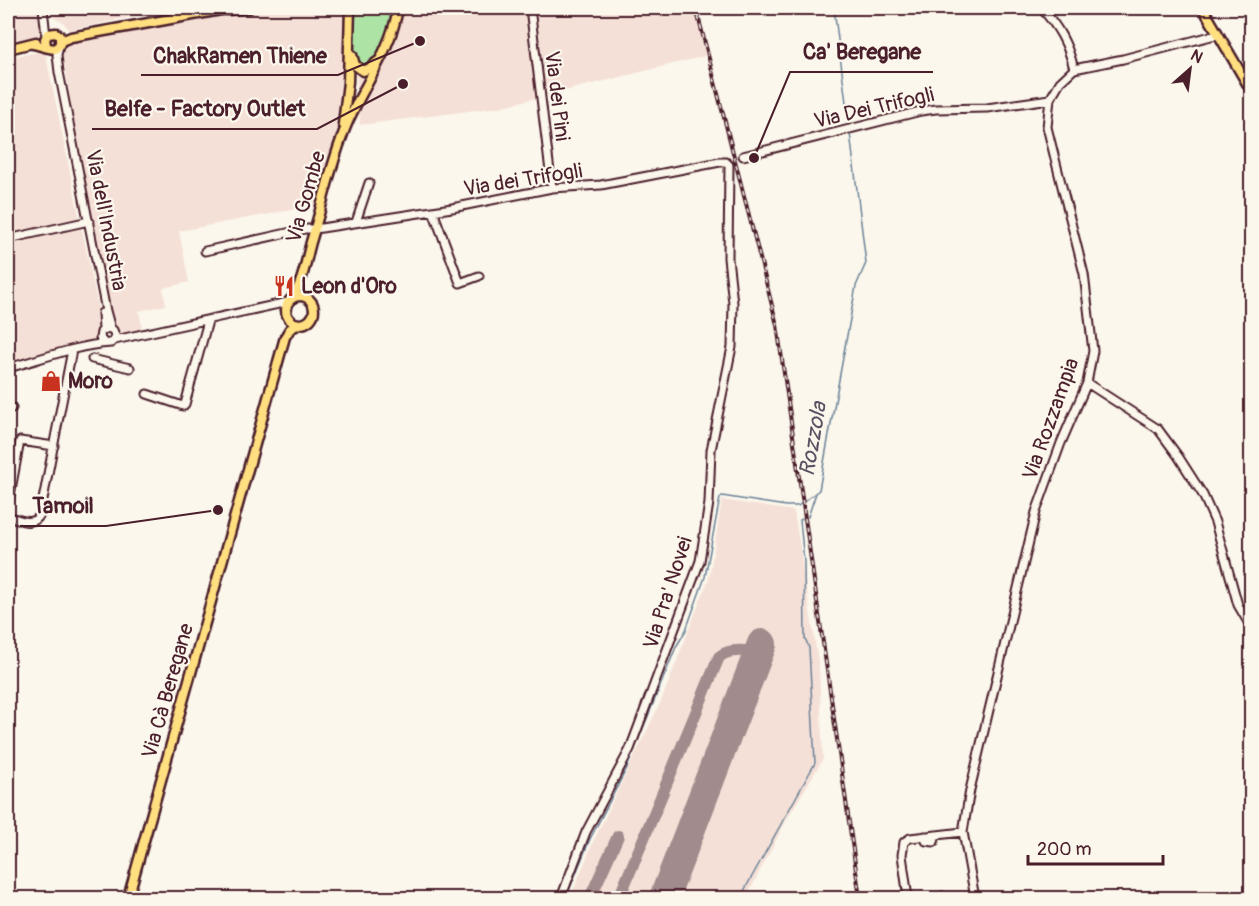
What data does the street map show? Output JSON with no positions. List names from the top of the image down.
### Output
{
  "streets": {
    "main road": ["Via Gombe", "Via Cà Beregane"],
    "street": [
      "Via dei Pini",
      "Via Dei Trifogli",
      "Via dei Trifogli",
      "Via dell'Industria",
      "Via Rozzampia",
      "Via Pra' Novei"
    ]
  },
  "crossings": [
    ["Via dei Pini", "Via dei Trifogli"],
    ["Via Dei Trifogli", "Via Rozzampia"],
    ["Via dei Trifogli", "Via Gombe"],
    ["Via dei Trifogli", "Via Pra' Novei"]
  ],
  "water": ["Rozzola"],
  "places": {
    "other": [
      "ChakRamen Thiene",
      "Belfe - Factory Outlet",
      "Ca' Beregane",
      "Tamoil"
    ],
    "restaurant": ["Leon d'Oro"],
    "shop": ["Moro"]
  },
  "scale_bar": "200 m",
  "north": "top right"
}
